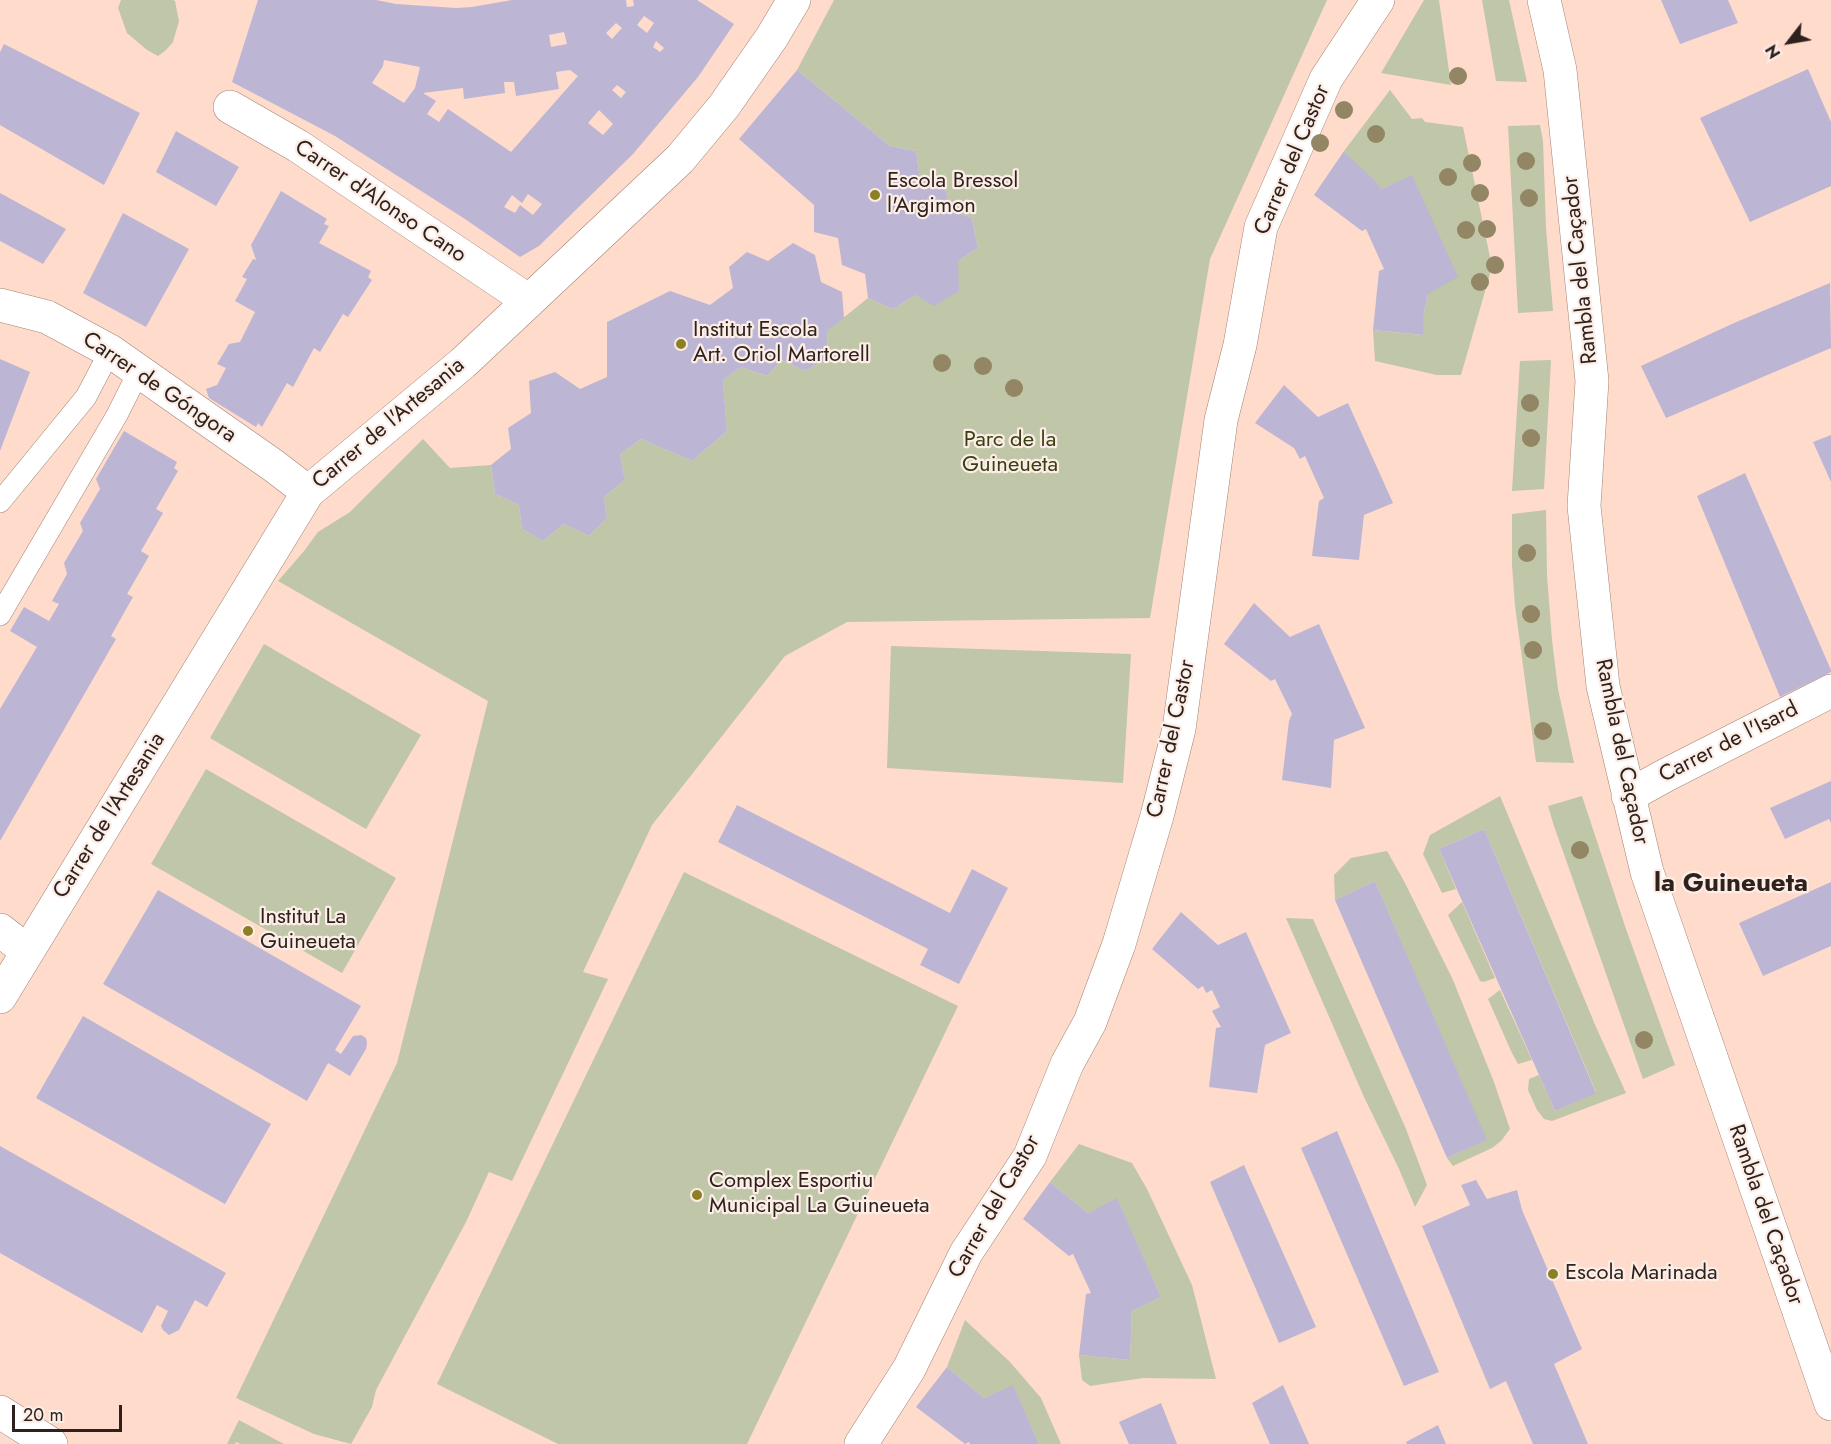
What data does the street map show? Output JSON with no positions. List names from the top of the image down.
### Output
{
  "streets": {
    "street": [
      "Carrer del Castor",
      "Carrer d'Alonso Cano",
      "Rambla del Caçador",
      "Carrer de Góngora",
      "Carrer de l'Artesania",
      "Carrer de l'Isard"
    ]
  },
  "crossings": [
    ["Carrer d'Alonso Cano", "Carrer de l'Artesania"],
    ["Rambla del Caçador", "Carrer de l'Isard"],
    ["Carrer de Góngora", "Carrer de l'Artesania"]
  ],
  "districts": ["la Guineueta"],
  "parks": ["Parc de la Guineueta"],
  "places": [
    "Escola Bressol l'Argimon",
    "Institut Escola Art. Oriol Martorell",
    "Institut La Guineueta",
    "Complex Esportiu Municipal La Guineueta",
    "Escola Marinada"
  ],
  "scale_bar": "20 m",
  "north": "bottom left"
}
